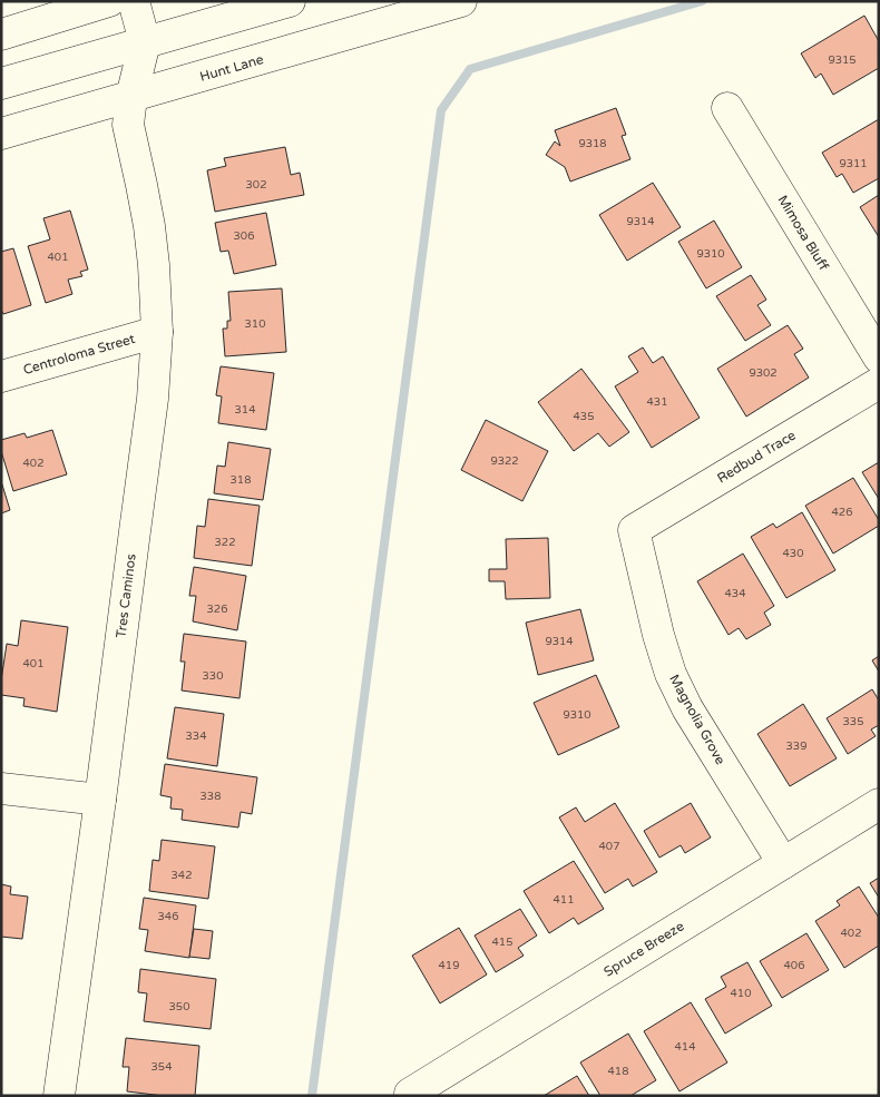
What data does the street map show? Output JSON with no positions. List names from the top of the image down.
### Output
{
  "streets": {
    "street": [
      "Hunt Lane",
      "Mimosa Bluff",
      "Centroloma Street",
      "Redbud Trace",
      "Tres Caminos",
      "Magnolia Grove",
      "Spruce Breeze"
    ]
  },
  "crossings": [
    ["Hunt Lane", "Tres Caminos"],
    ["Centroloma Street", "Tres Caminos"],
    ["Redbud Trace", "Magnolia Grove"],
    ["Magnolia Grove", "Spruce Breeze"]
  ],
  "house_numbers": [
    "9315",
    "9318",
    "9311",
    "302",
    "9314",
    "306",
    "9310",
    "401",
    "310",
    "9302",
    "431",
    "314",
    "435",
    "9322",
    "402",
    "318",
    "426",
    "322",
    "430",
    "434",
    "326",
    "9314",
    "401",
    "330",
    "9310",
    "335",
    "334",
    "339",
    "338",
    "407",
    "342",
    "411",
    "346",
    "402",
    "415",
    "419",
    "406",
    "410",
    "350",
    "414",
    "354",
    "418"
  ]
}
